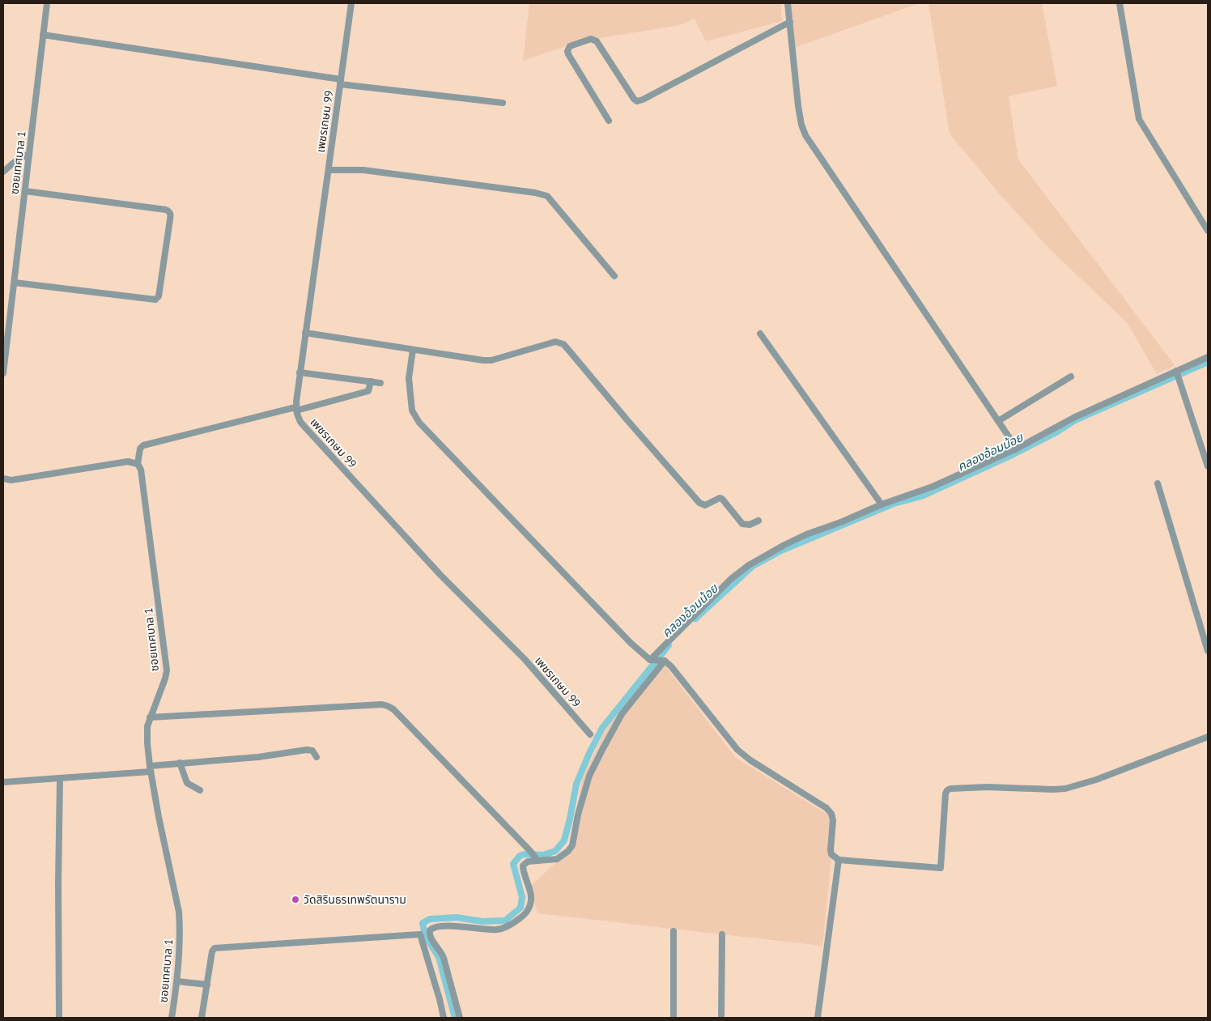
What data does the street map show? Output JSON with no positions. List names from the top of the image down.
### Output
{
  "streets": {
    "street": ["เพชรเกษม 99", "ซอยเทศบาล 1"]
  },
  "water": ["คลองอ้อมน้อย"],
  "places": ["วัดสิรินธรเทพรัตนาราม"]
}
